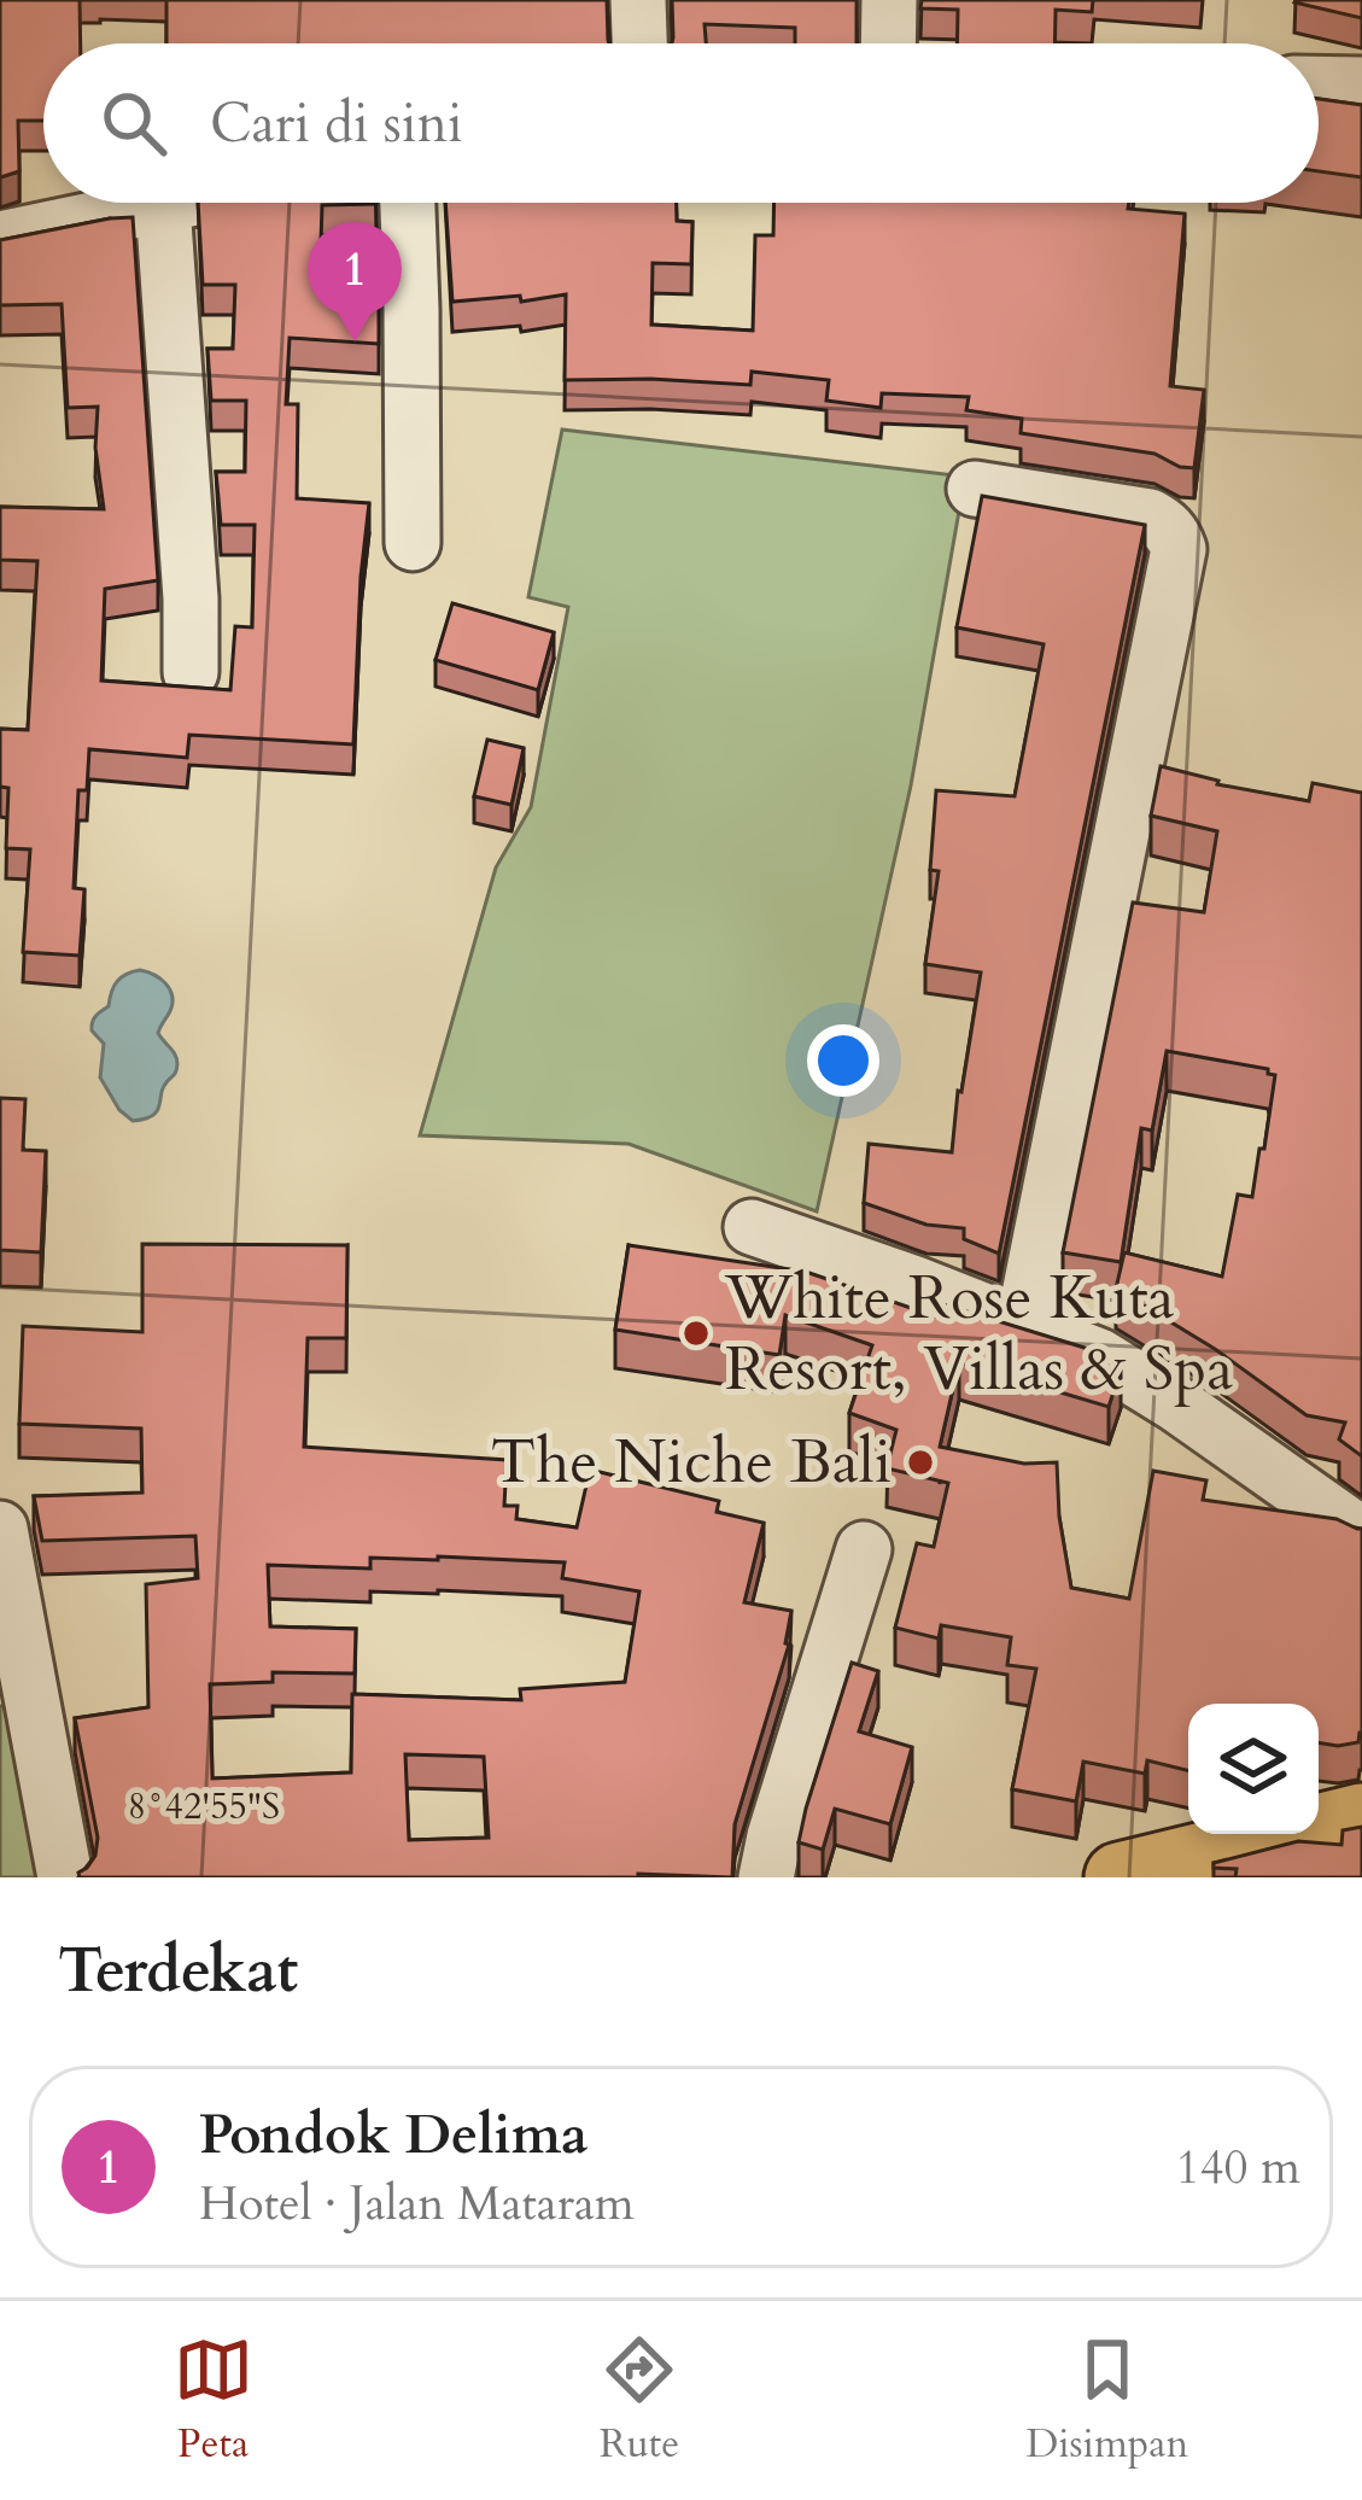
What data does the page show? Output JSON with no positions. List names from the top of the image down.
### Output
{
  "places": ["White Rose Kuta Resort, Villas & Spa", "The Niche Bali"],
  "page": {
    "search": "Cari di sini",
    "pins": "1",
    "heading": "Terdekat",
    "list": [
      {
        "mark": "1",
        "name": "Pondok Delima",
        "note": "Hotel · Jalan Mataram",
        "value": "140 m"
      }
    ],
    "nav": ["Peta", "Rute", "Disimpan"]
  },
  "coordinates": ["8°42'55\"S"]
}
